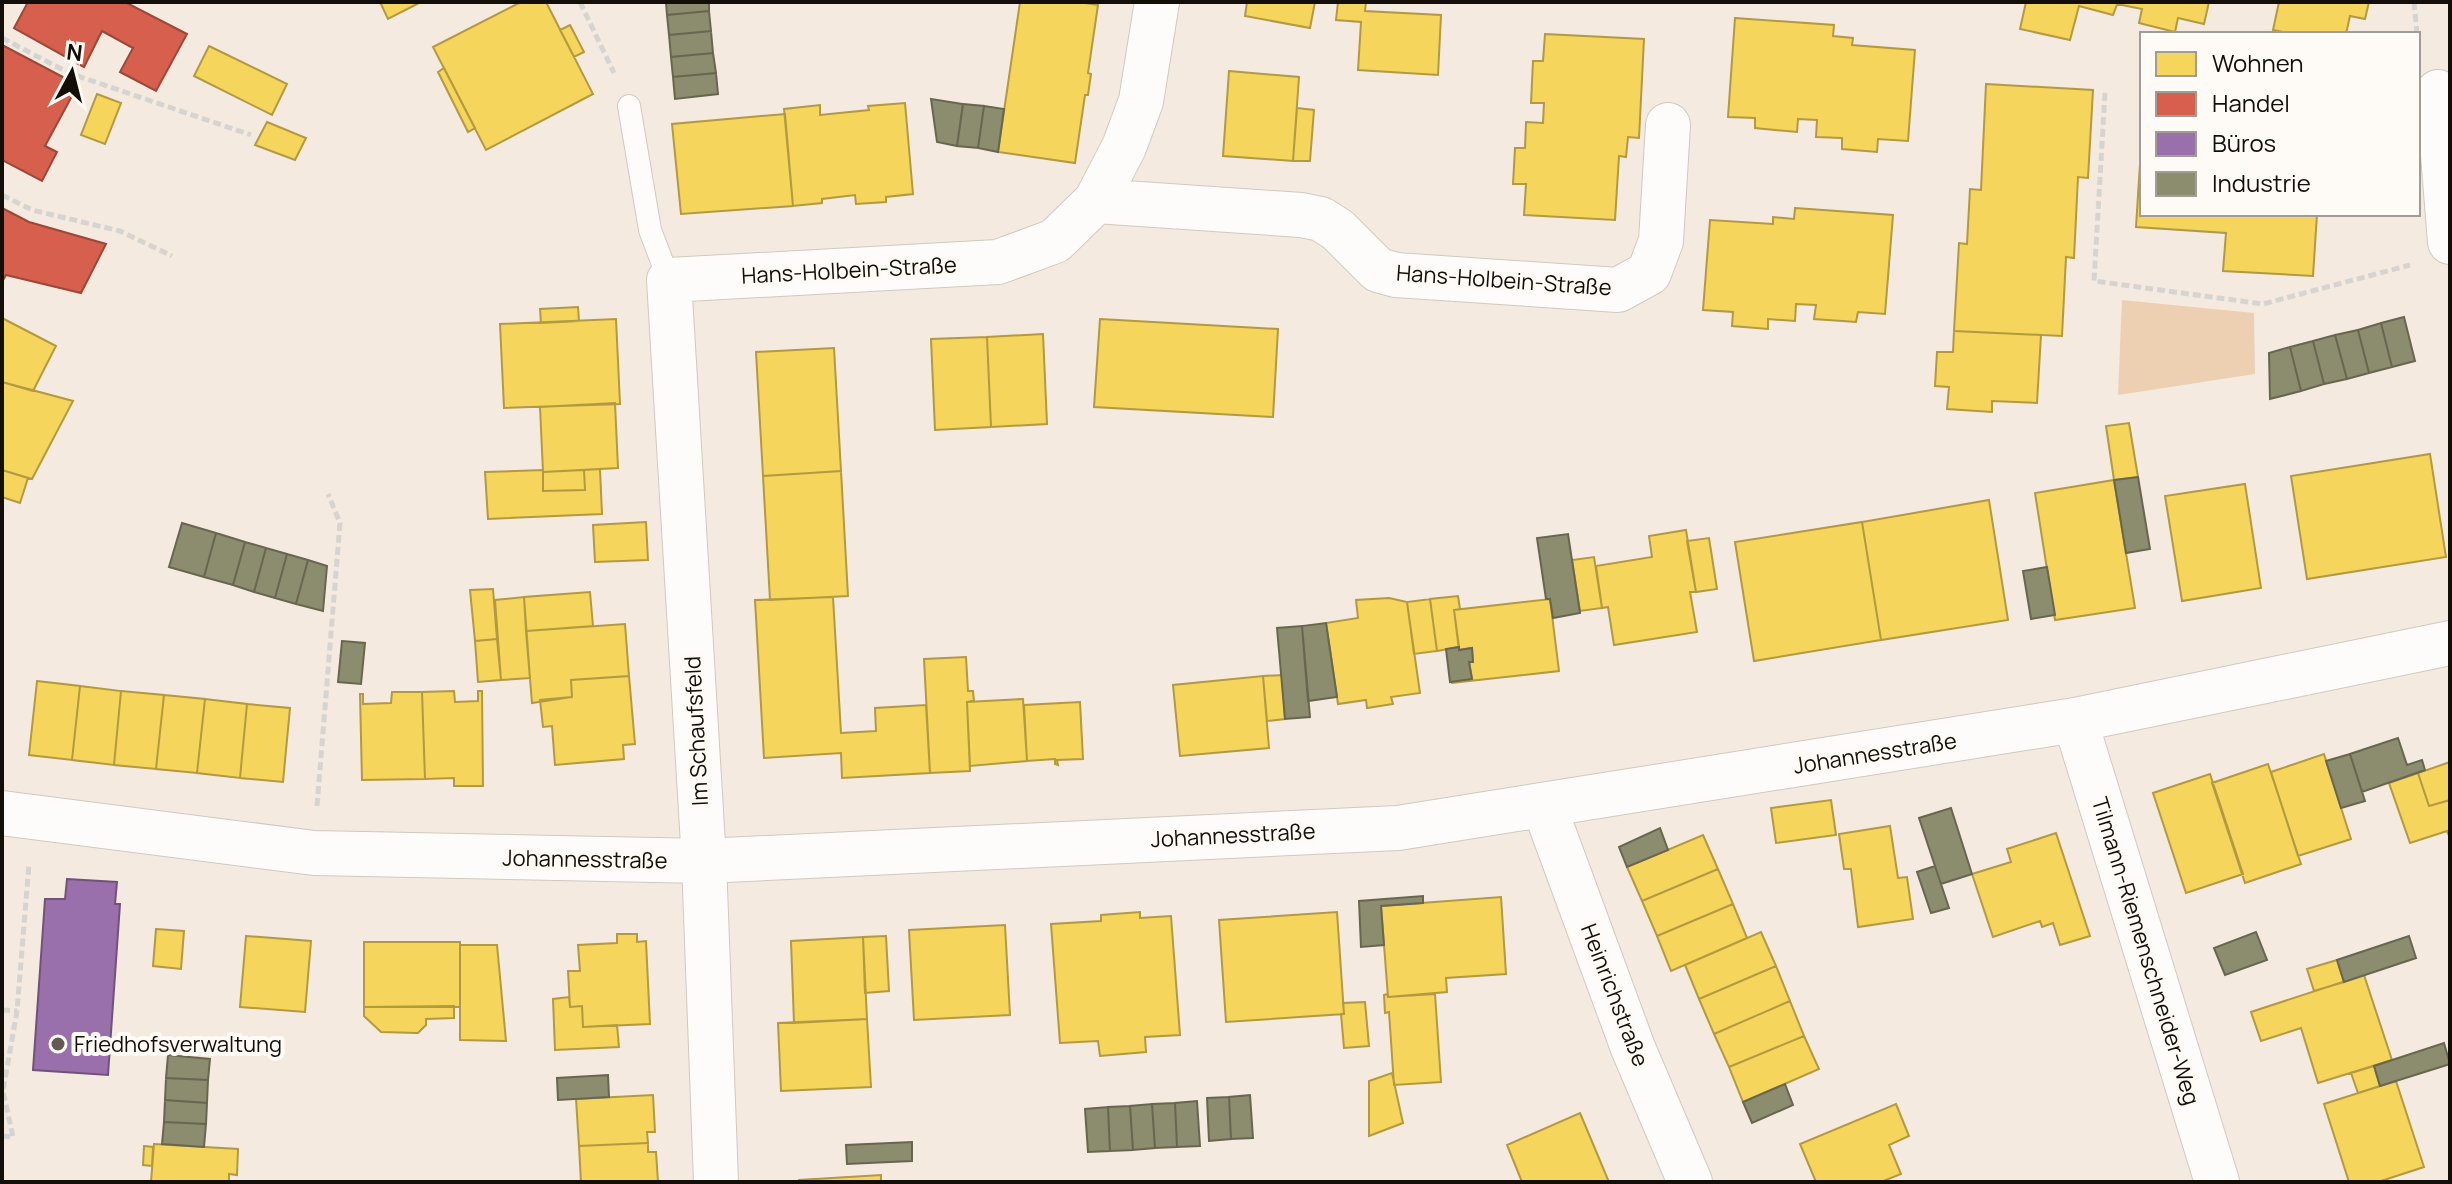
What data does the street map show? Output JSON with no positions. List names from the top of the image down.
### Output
{
  "streets": {
    "street": [
      "Hans-Holbein-Straße",
      "Im Schaufsfeld",
      "Johannesstraße",
      "Tilmann-Riemenschneider-Weg",
      "Heinrichstraße"
    ]
  },
  "crossings": [
    ["Hans-Holbein-Straße", "Im Schaufsfeld"],
    ["Im Schaufsfeld", "Johannesstraße"],
    ["Johannesstraße", "Tilmann-Riemenschneider-Weg"],
    ["Johannesstraße", "Heinrichstraße"]
  ],
  "places": ["Friedhofsverwaltung"],
  "legend": [
    "Wohnen",
    "Handel",
    "Büros",
    "Industrie"
  ],
  "north": "top"
}
